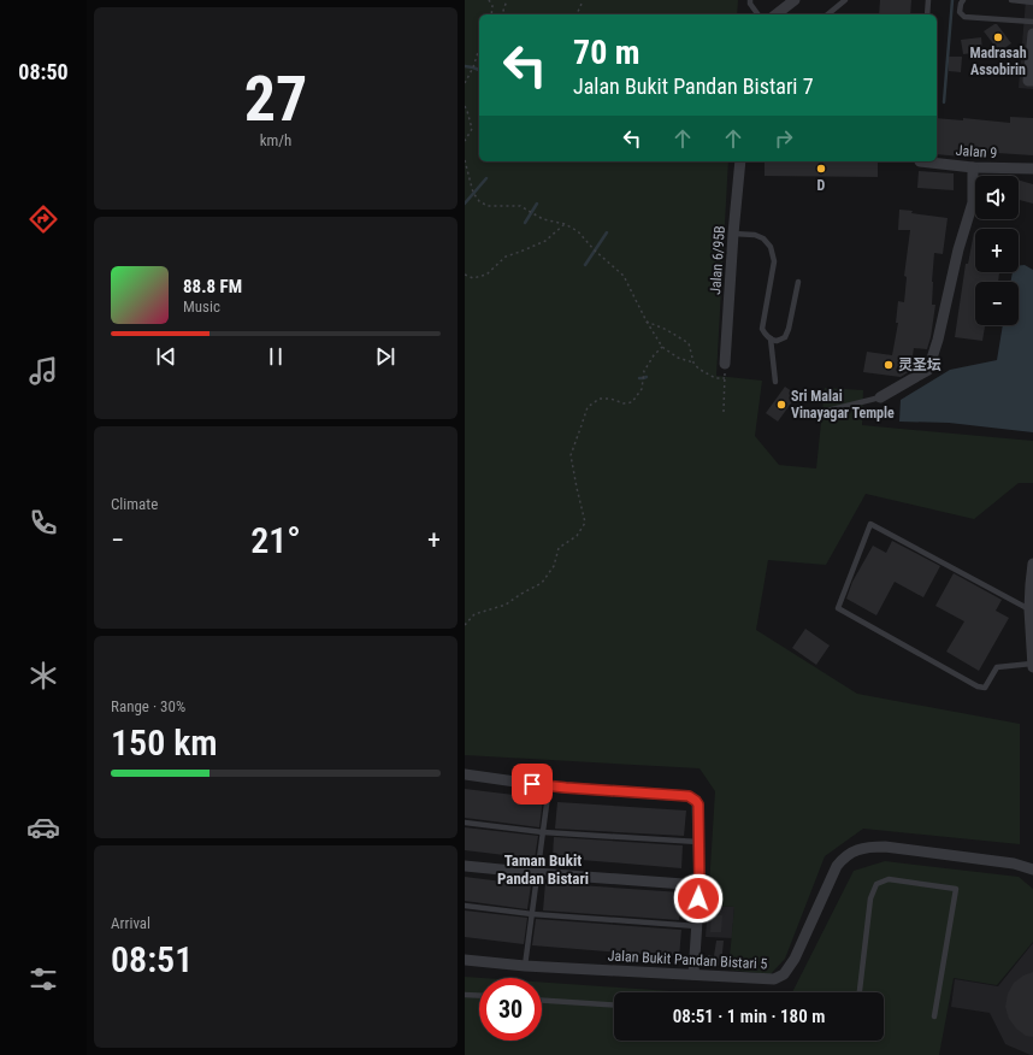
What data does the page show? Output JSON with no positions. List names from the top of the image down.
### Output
{
  "streets": {
    "street": ["Jalan 9", "Jalan 6/95B", "Jalan Bukit Pandan Bistari 5"]
  },
  "districts": ["Taman Bukit Pandan Bistari"],
  "places": [
    "Madrasah Assobirin",
    "D",
    "灵圣坛",
    "Sri Malai Vinayagar Temple"
  ],
  "page": {
    "tabs": "08:50",
    "tile": [
      ["27", "km/h"],
      "Climate",
      ["Range · 30%", "150 km"],
      ["Arrival", "08:51"]
    ],
    "turn": ["70 m", "Jalan Bukit Pandan Bistari 7"],
    "map_buttons": ["+", "−"],
    "song": ["88.8 FM", "Music"],
    "heat": ["−", "21°", "+"],
    "limit": "30",
    "trip": "08:51 · 1 min · 180 m"
  }
}
